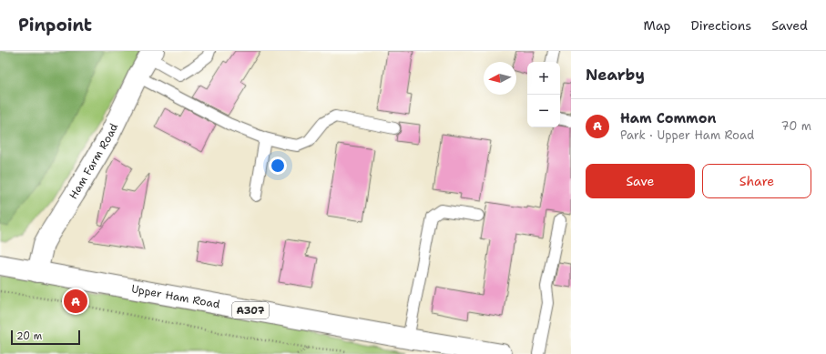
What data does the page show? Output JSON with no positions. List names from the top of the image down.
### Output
{
  "streets": {
    "main road": ["Ham Farm Road", "Upper Ham Road", "A307"]
  },
  "crossings": [
    ["Ham Farm Road", "Upper Ham Road"]
  ],
  "scale_bar": "20 m",
  "north": "left",
  "page": {
    "header": "Pinpoint",
    "nav": ["Map", "Directions", "Saved"],
    "heading": "Nearby",
    "map_buttons": ["+", "−"],
    "list": [
      {
        "mark": "A",
        "name": "Ham Common",
        "note": "Park · Upper Ham Road",
        "value": "70 m"
      }
    ],
    "buttons": ["Save", "Share"],
    "pins": "A",
    "scale": "20 m"
  }
}
